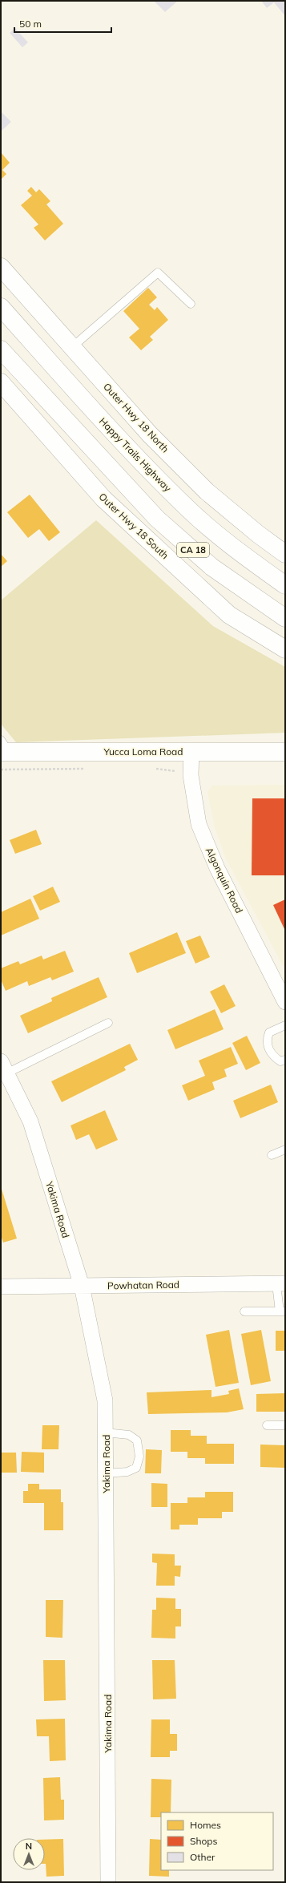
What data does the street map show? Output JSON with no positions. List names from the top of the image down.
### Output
{
  "streets": {
    "main road": [
      "Outer Hwy 18 North",
      "Happy Trails Highway",
      "Outer Hwy 18 South",
      "CA 18",
      "Yucca Loma Road"
    ],
    "street": ["Algonquin Road", "Yakima Road", "Powhatan Road"]
  },
  "crossings": [
    ["Yucca Loma Road", "Algonquin Road"],
    ["Yakima Road", "Powhatan Road"]
  ],
  "legend": ["Homes", "Shops", "Other"],
  "scale_bar": "50 m",
  "north": "top"
}
